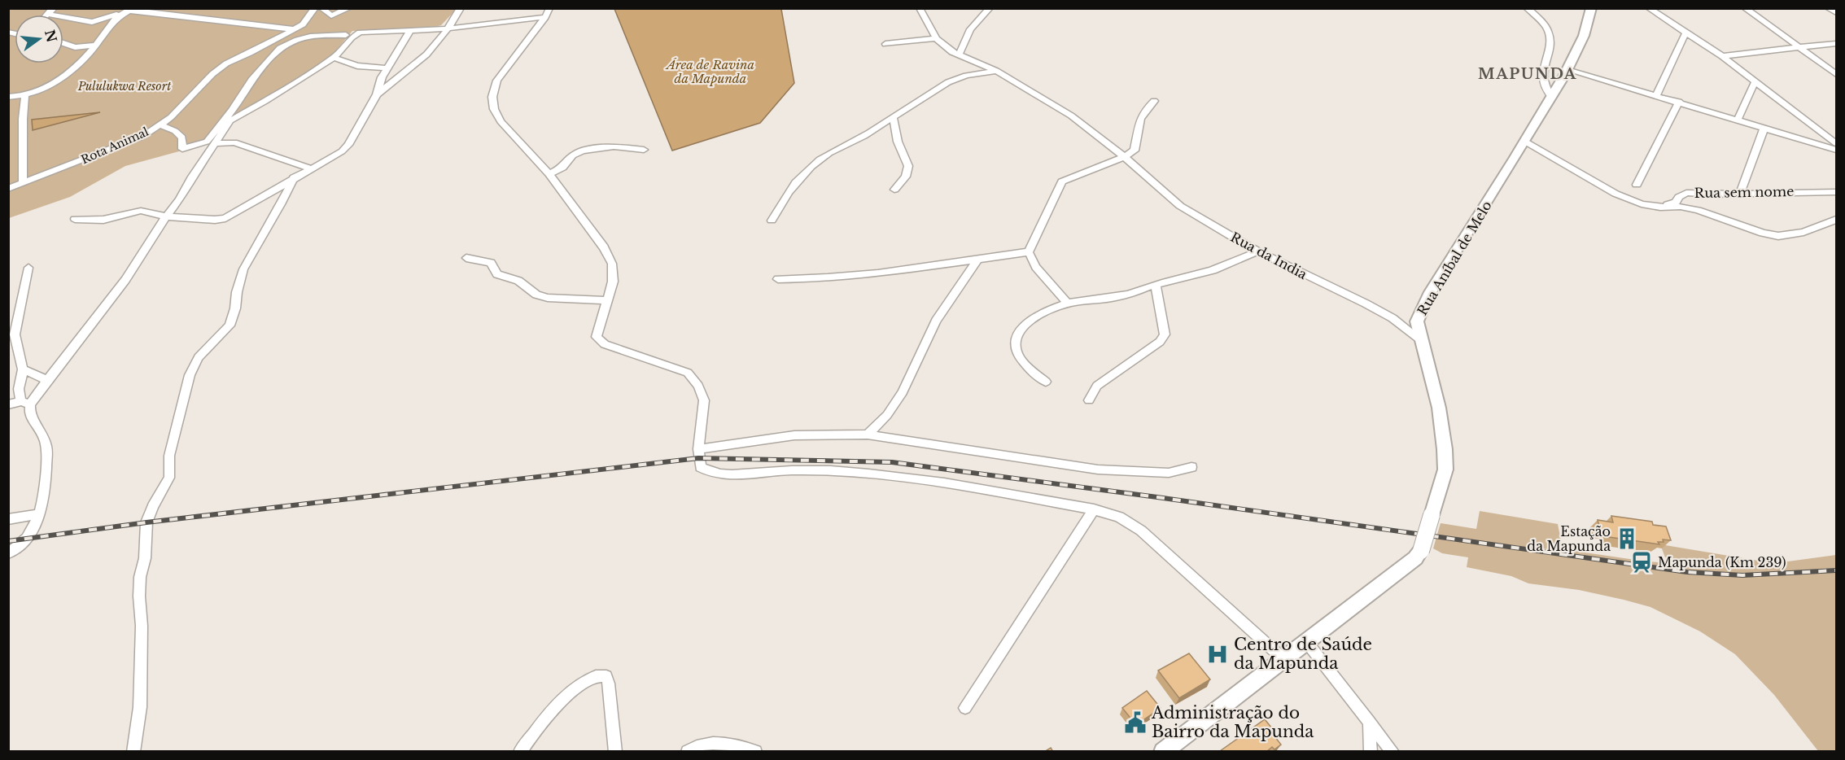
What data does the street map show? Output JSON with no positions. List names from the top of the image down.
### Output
{
  "streets": {
    "street": [
      "Rota Animal",
      "Rua sem nome",
      "Rua da India",
      "Rua Aníbal de Melo"
    ]
  },
  "crossings": [
    ["Rua da India", "Rua Aníbal de Melo"]
  ],
  "districts": ["MAPUNDA"],
  "water": ["Área de Ravina da Mapunda"],
  "parks": ["Pululukwa Resort"],
  "places": {
    "building": ["Estação da Mapunda"],
    "station": ["Mapunda (Km 239)"],
    "hospital": ["Centro de Saúde da Mapunda"],
    "public building": ["Administração do Bairro da Mapunda"]
  },
  "north": "right"
}
